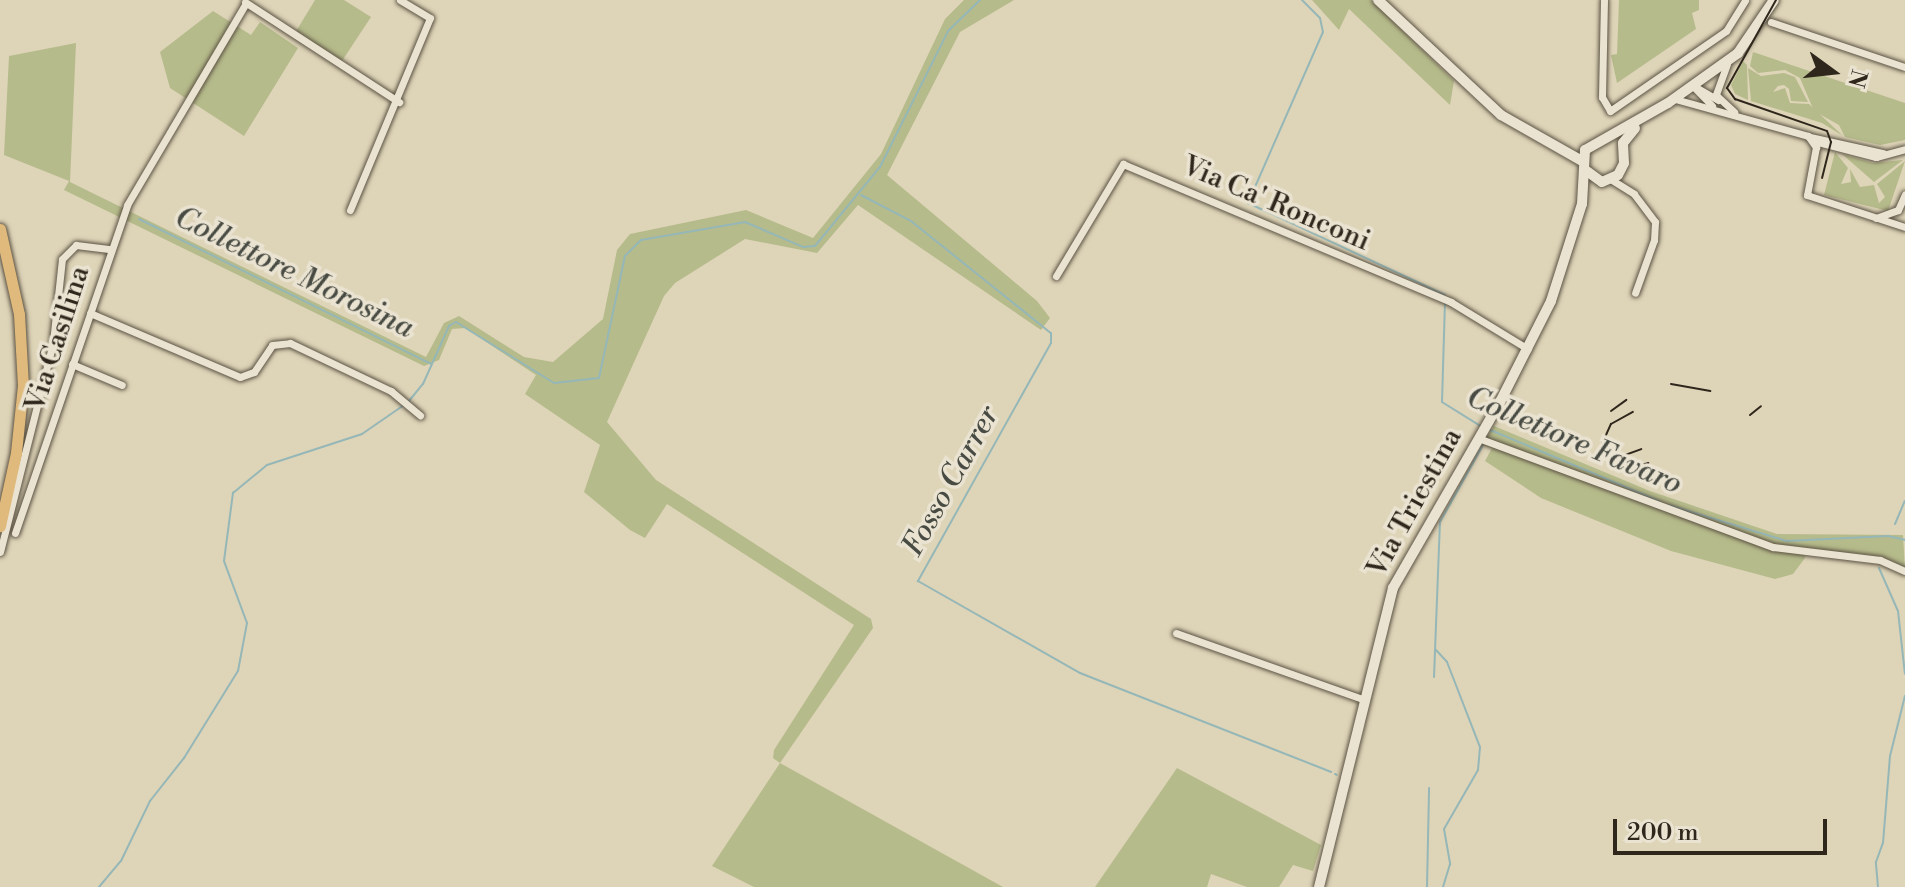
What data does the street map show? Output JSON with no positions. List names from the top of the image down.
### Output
{
  "streets": {
    "street": ["Via Ca' Ronconi", "Via Casilina", "Via Triestina"]
  },
  "crossings": [
    ["Via Ca' Ronconi", "Via Triestina"]
  ],
  "water": ["Collettore Morosina", "Collettore Favaro", "Fosso Carrer"],
  "scale_bar": "200 m",
  "north": "right"
}
